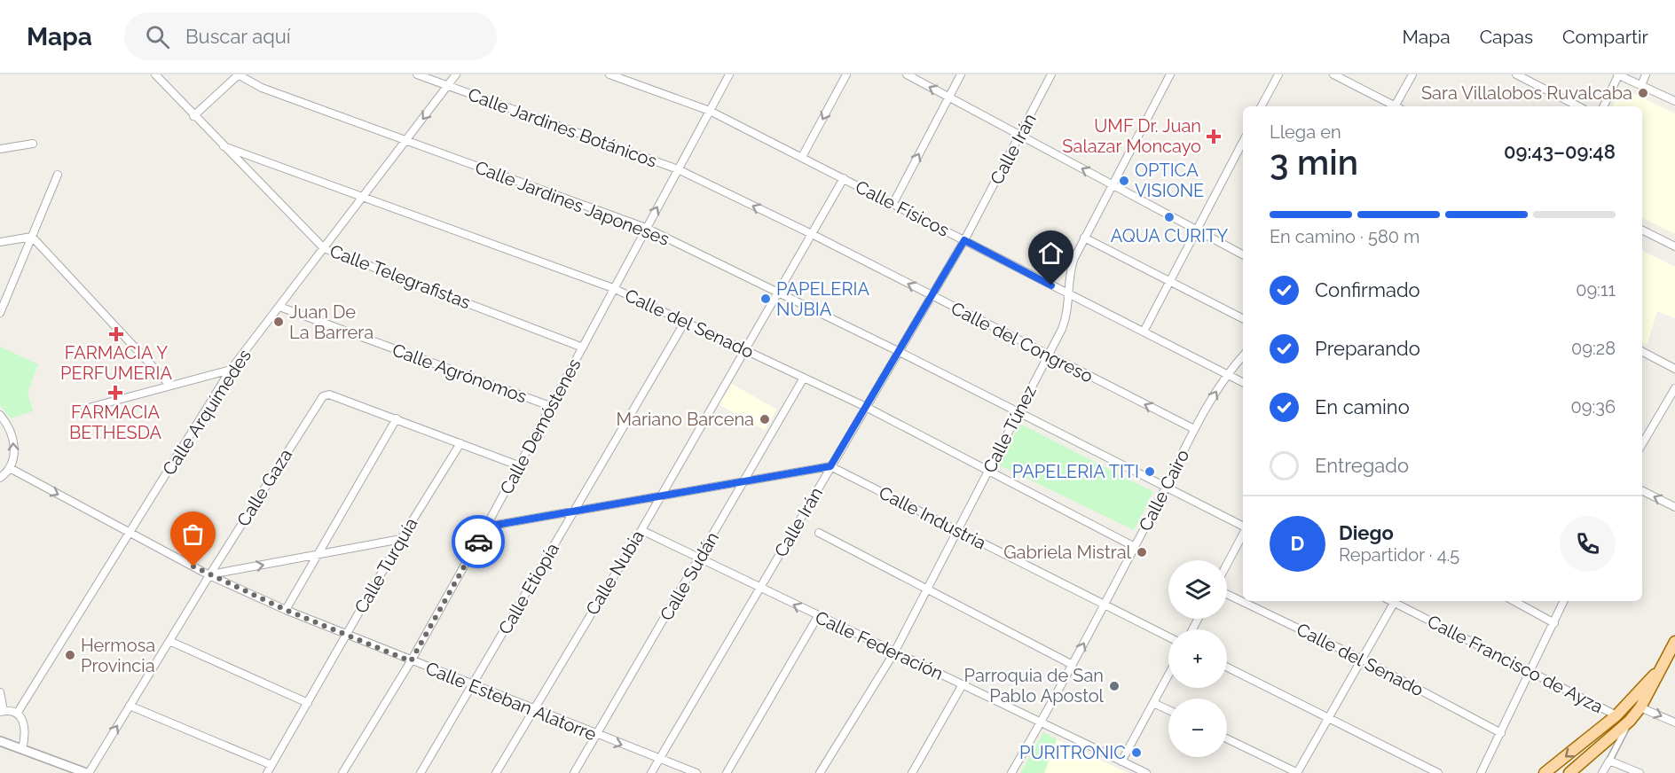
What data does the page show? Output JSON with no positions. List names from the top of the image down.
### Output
{
  "streets": {
    "street": [
      "Calle Jardines Botánicos",
      "Calle Irán",
      "Calle Jardines Japoneses",
      "Calle Físicos",
      "Calle Telegrafistas",
      "Calle del Senado",
      "Calle del Congreso",
      "Calle Agrónomos",
      "Calle Arquímedes",
      "Calle Demóstenes",
      "Calle Túnez",
      "Calle Gaza",
      "Calle Cairo",
      "Calle Industria",
      "Calle Turquía",
      "Calle Nubia",
      "Calle Sudán",
      "Calle Etiopía",
      "Calle Federación",
      "Calle Francisco de Ayza",
      "Calle Esteban Alatorre"
    ]
  },
  "crossings": [
    ["Calle Jardines Botánicos", "Calle del Congreso"],
    ["Calle Jardines Botánicos", "Calle Arquímedes"],
    ["Calle Jardines Botánicos", "Calle Demóstenes"],
    ["Calle Irán", "Calle Jardines Japoneses"],
    ["Calle Irán", "Calle Físicos"],
    ["Calle Irán", "Calle del Senado"],
    ["Calle Irán", "Calle del Congreso"],
    ["Calle Irán", "Calle Industria"],
    ["Calle Irán", "Calle Federación"],
    ["Calle Irán", "Calle Esteban Alatorre"],
    ["Calle Jardines Japoneses", "Calle Arquímedes"],
    ["Calle Jardines Japoneses", "Calle Demóstenes"],
    ["Calle Jardines Japoneses", "Calle Nubia"],
    ["Calle Físicos", "Calle Demóstenes"],
    ["Calle Físicos", "Calle Túnez"],
    ["Calle Físicos", "Calle Cairo"],
    ["Calle Físicos", "Calle Nubia"],
    ["Calle Telegrafistas", "Calle del Senado"],
    ["Calle Telegrafistas", "Calle Arquímedes"],
    ["Calle Telegrafistas", "Calle Demóstenes"],
    ["Calle del Senado", "Calle Arquímedes"],
    ["Calle del Senado", "Calle Demóstenes"],
    ["Calle del Senado", "Calle Túnez"],
    ["Calle del Senado", "Calle Cairo"],
    ["Calle del Senado", "Calle Nubia"],
    ["Calle del Senado", "Calle Sudán"],
    ["Calle del Senado", "Calle Etiopía"],
    ["Calle del Congreso", "Calle Demóstenes"],
    ["Calle del Congreso", "Calle Túnez"],
    ["Calle del Congreso", "Calle Cairo"],
    ["Calle del Congreso", "Calle Nubia"],
    ["Calle Agrónomos", "Calle Arquímedes"],
    ["Calle Agrónomos", "Calle Demóstenes"],
    ["Calle Arquímedes", "Calle Esteban Alatorre"],
    ["Calle Demóstenes", "Calle Esteban Alatorre"],
    ["Calle Túnez", "Calle Industria"],
    ["Calle Túnez", "Calle Federación"],
    ["Calle Gaza", "Calle Esteban Alatorre"],
    ["Calle Cairo", "Calle Industria"],
    ["Calle Cairo", "Calle Federación"],
    ["Calle Turquía", "Calle Esteban Alatorre"],
    ["Calle Nubia", "Calle Federación"],
    ["Calle Nubia", "Calle Esteban Alatorre"],
    ["Calle Sudán", "Calle Federación"],
    ["Calle Sudán", "Calle Esteban Alatorre"],
    ["Calle Etiopía", "Calle Esteban Alatorre"]
  ],
  "one_way": ["Calle del Congreso"],
  "places": {
    "other": [
      "Sara Villalobos Ruvalcaba",
      "OPTICA VISIONE",
      "AQUA CURITY",
      "PAPELERIA NUBIA",
      "Juan De La Barrera",
      "Mariano Barcena",
      "PAPELERIA TITI",
      "Gabriela Mistral",
      "Hermosa Provincia",
      "Parroquia de San Pablo Apostol",
      "PURITRONIC"
    ],
    "health": ["UMF Dr. Juan Salazar Moncayo", "FARMACIA Y PERFUMERIA", "FARMACIA BETHESDA"]
  },
  "page": {
    "header": "Mapa",
    "search": "Buscar aquí",
    "nav": ["Mapa", "Capas", "Compartir"],
    "heading": ["3 min", "Llega en", "09:43–09:48"],
    "panel": ["Diego", "Repartidor · 4.5"],
    "bar": "En camino · 580 m",
    "list": [
      ["Confirmado", "09:11"],
      ["Preparando", "09:28"],
      ["En camino", "09:36"],
      "Entregado"
    ],
    "round": "D",
    "map_buttons": ["+", "−"]
  }
}
